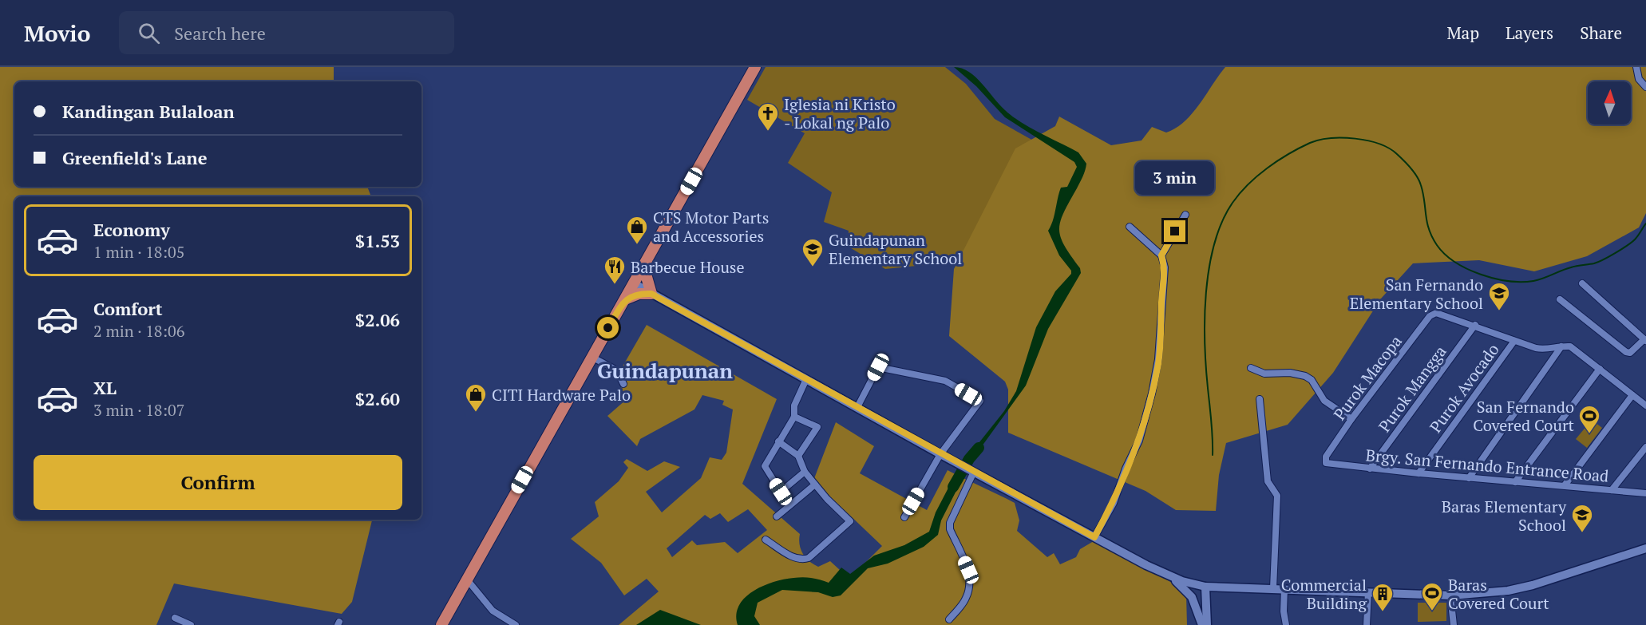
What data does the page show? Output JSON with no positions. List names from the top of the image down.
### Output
{
  "streets": {
    "street": [
      "Purok Macopa",
      "Purok Avocado",
      "Purok Mangga",
      "Brgy. San Fernando Entrance Road"
    ]
  },
  "crossings": [
    ["Purok Macopa", "Purok Mangga"],
    ["Purok Macopa", "Brgy. San Fernando Entrance Road"],
    ["Purok Avocado", "Brgy. San Fernando Entrance Road"],
    ["Purok Mangga", "Brgy. San Fernando Entrance Road"]
  ],
  "districts": ["Guindapunan"],
  "places": {
    "church": ["Iglesia ni Kristo - Lokal ng Palo"],
    "shop": ["CTS Motor Parts and Accessories", "CITI Hardware Palo"],
    "school or university": ["Guindapunan Elementary School", "San Fernando Elementary School", "Baras Elementary School"],
    "restaurant": ["Barbecue House"],
    "sports": ["San Fernando Covered Court", "Baras Covered Court"],
    "building": ["Commercial Building"]
  },
  "north": "top",
  "page": {
    "header": "Movio",
    "search": "Search here",
    "nav": ["Map", "Layers", "Share"],
    "banner": ["Kandingan Bulaloan", "Greenfield's Lane"],
    "bubble": "3 min",
    "list": [
      {
        "name": "Economy",
        "note": "1 min · 18:05",
        "value": "$1.53"
      },
      {
        "name": "Comfort",
        "note": "2 min · 18:06",
        "value": "$2.06"
      },
      {
        "name": "XL",
        "note": "3 min · 18:07",
        "value": "$2.60"
      }
    ],
    "buttons": "Confirm"
  }
}
